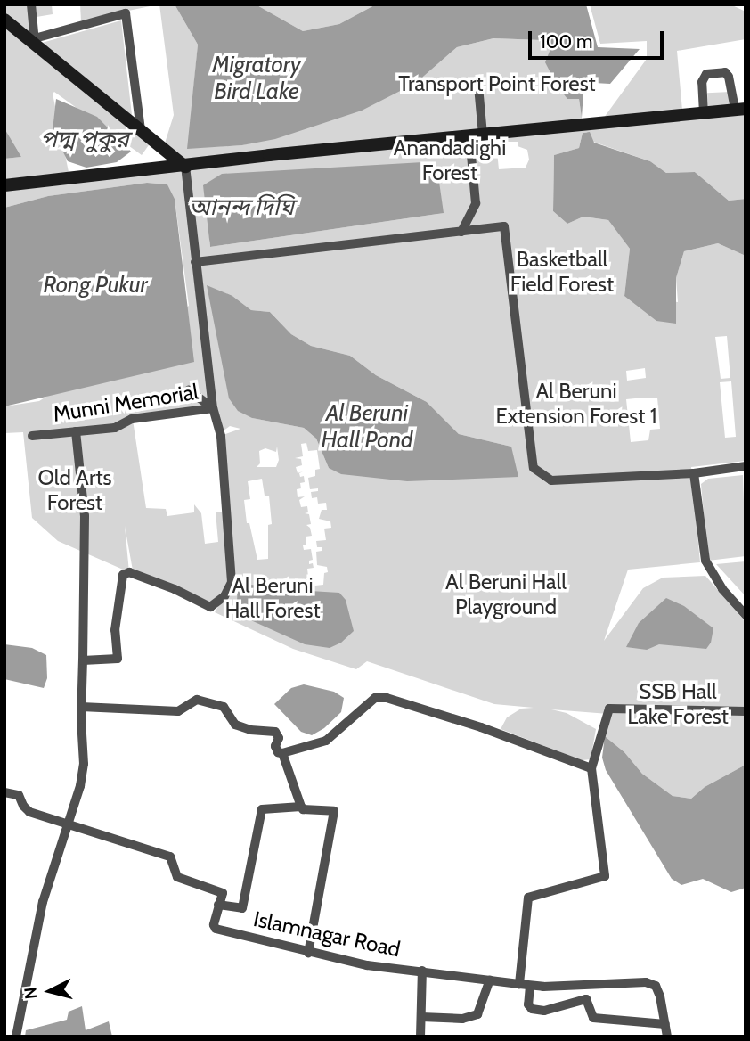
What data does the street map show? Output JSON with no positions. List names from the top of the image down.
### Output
{
  "streets": {
    "street": ["Munni Memorial", "Islamnagar Road"]
  },
  "water": [
    "Migratory Bird Lake",
    "পদ্ম পুকুর",
    "আনন্দ দিঘি",
    "Rong Pukur",
    "Al Beruni Hall Pond"
  ],
  "parks": [
    "Transport Point Forest",
    "Anandadighi Forest",
    "Basketball Field Forest",
    "Al Beruni Extension Forest 1",
    "Old Arts Forest",
    "Al Beruni Hall Playground",
    "Al Beruni Hall Forest",
    "SSB Hall Lake Forest"
  ],
  "scale_bar": "100 m",
  "north": "left"
}
